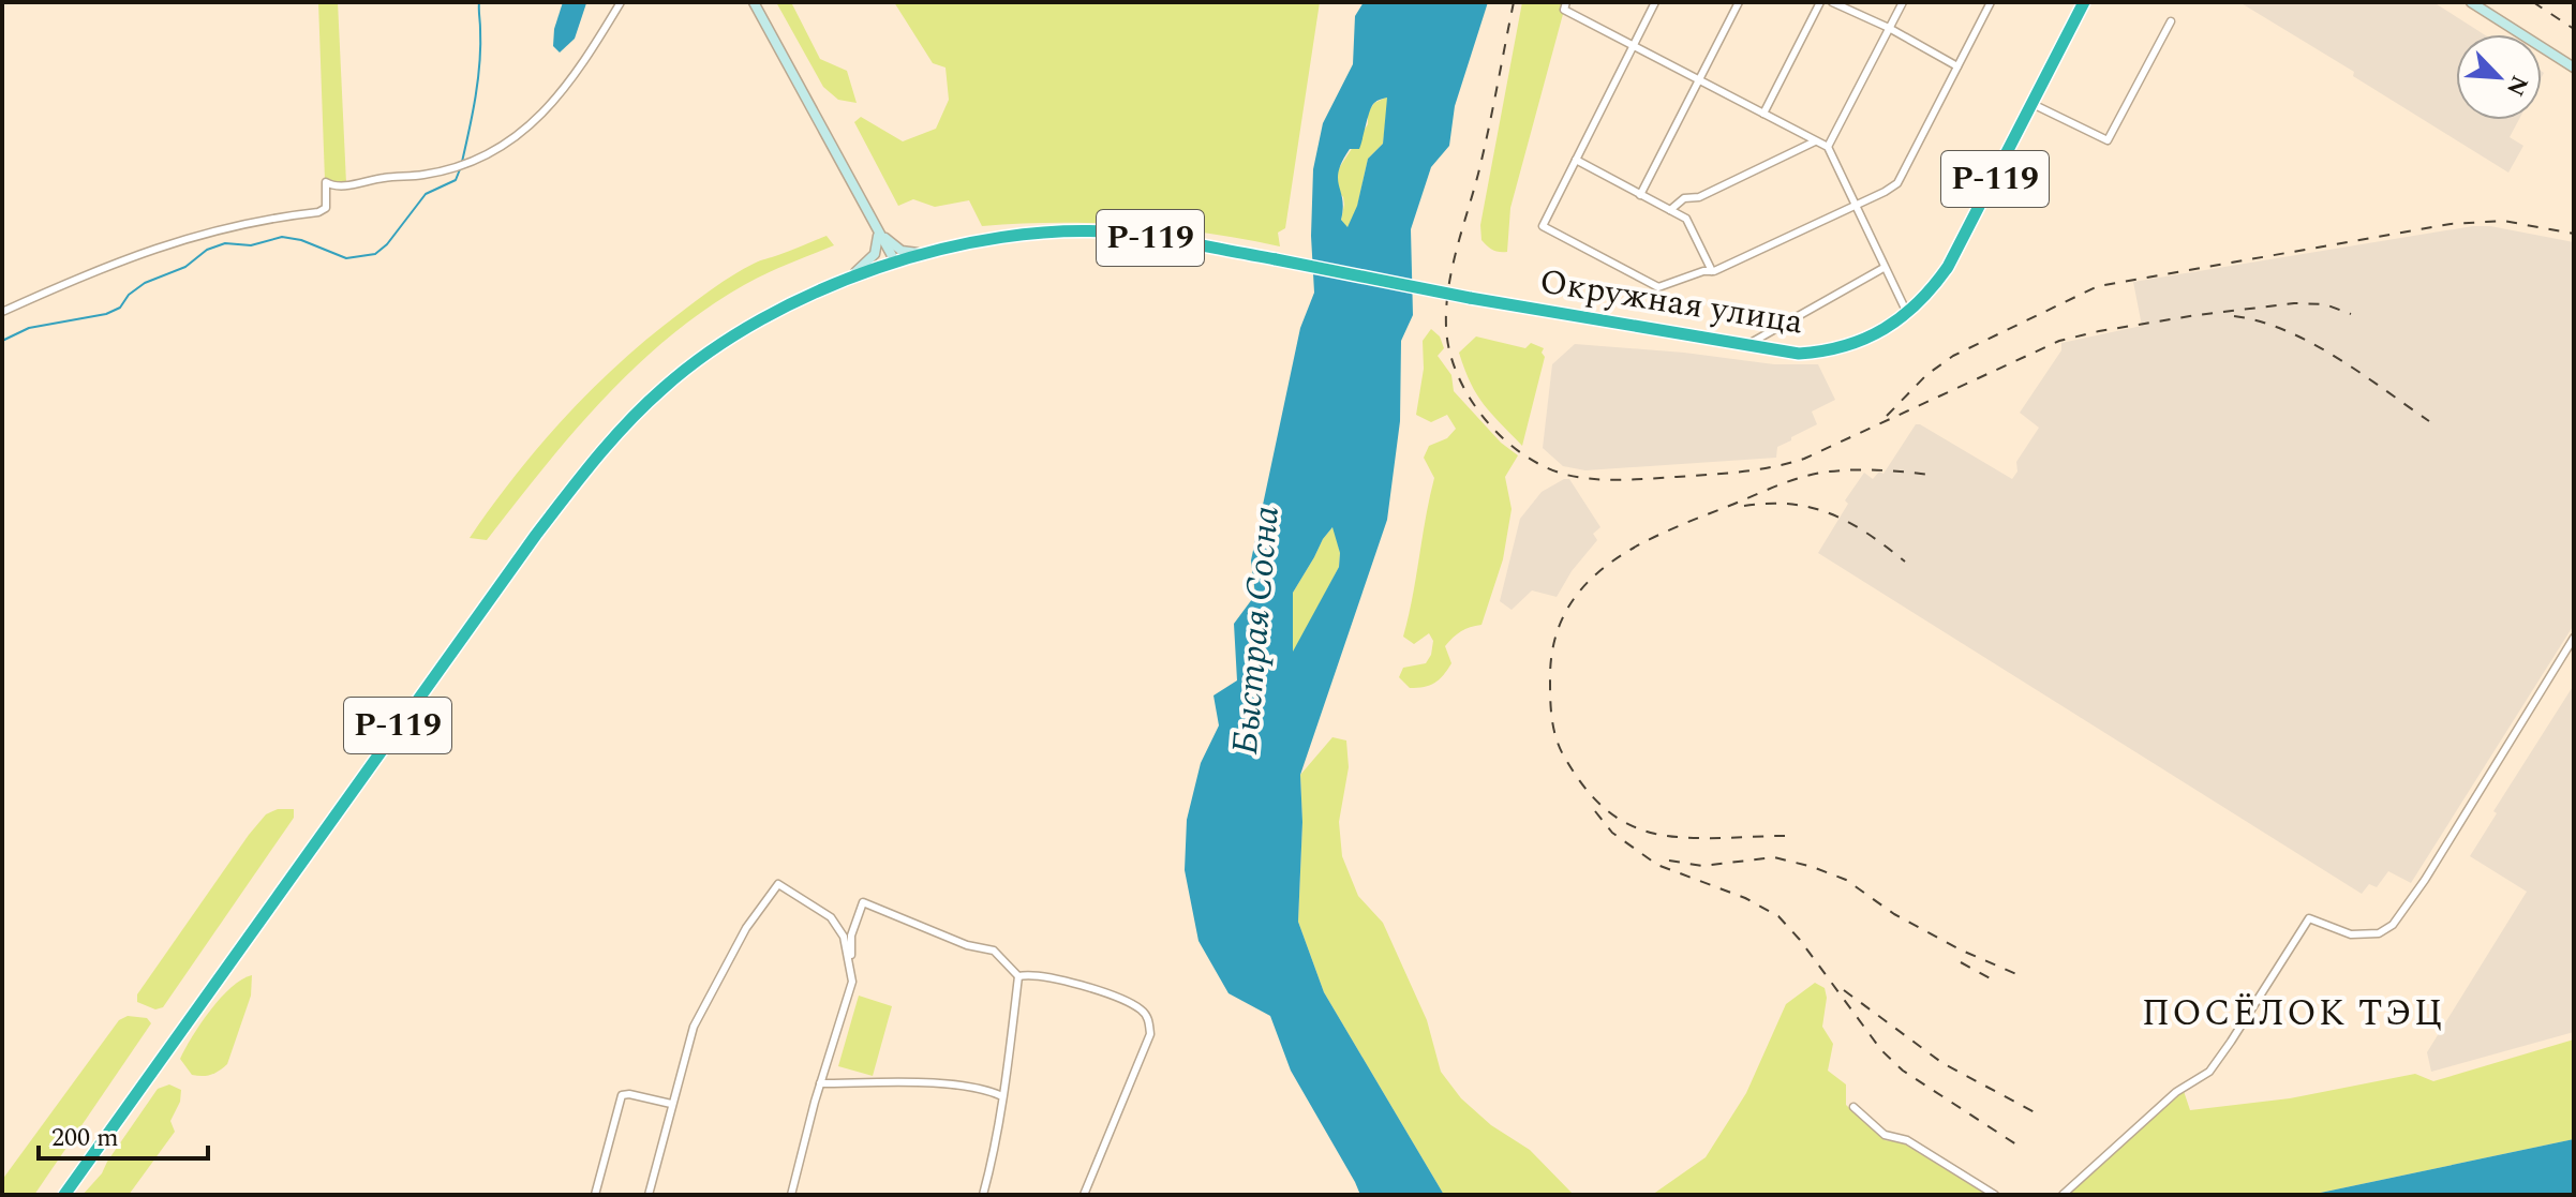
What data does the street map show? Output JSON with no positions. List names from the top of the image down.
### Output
{
  "streets": {
    "highway": ["Р-119", "Окружная улица"]
  },
  "crossings": [
    ["Р-119", "Окружная улица"]
  ],
  "districts": ["ПОСЁЛОК ТЭЦ"],
  "water": ["Быстрая Сосна"],
  "scale_bar": "200 m",
  "north": "bottom right"
}
